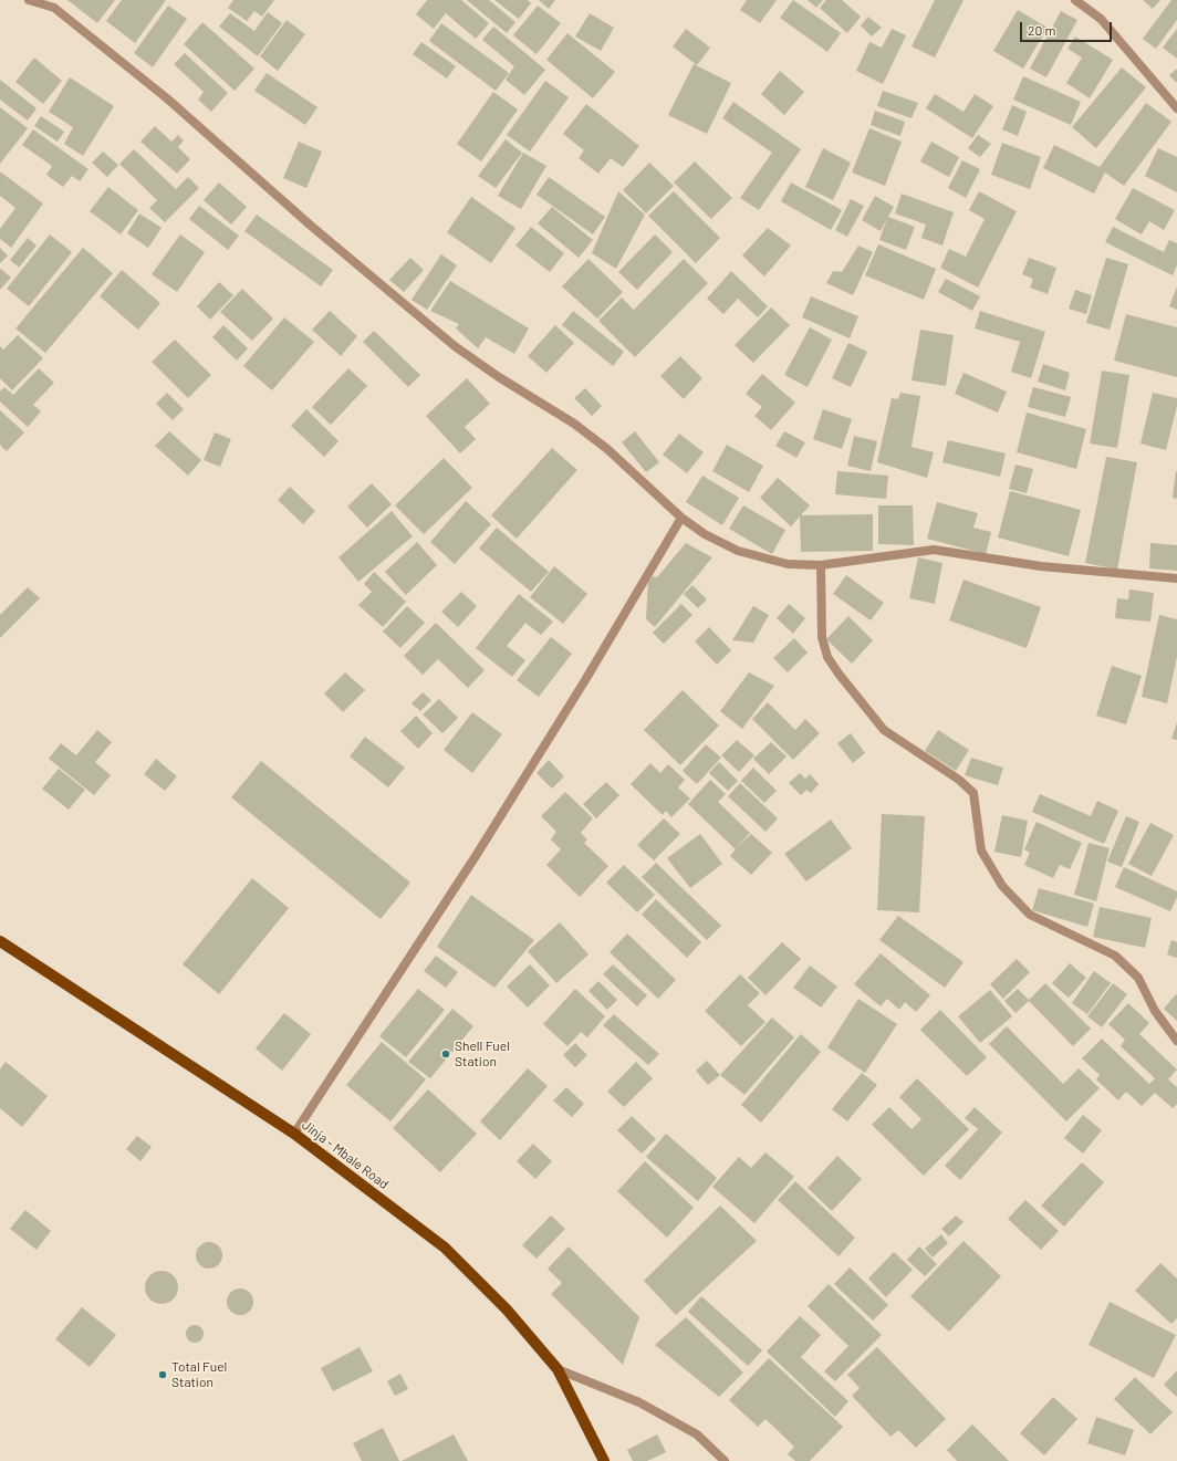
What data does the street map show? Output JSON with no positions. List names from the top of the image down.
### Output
{
  "streets": {
    "main road": ["Jinja - Mbale Road"]
  },
  "places": ["Shell Fuel Station", "Total Fuel Station"],
  "scale_bar": "20 m"
}
